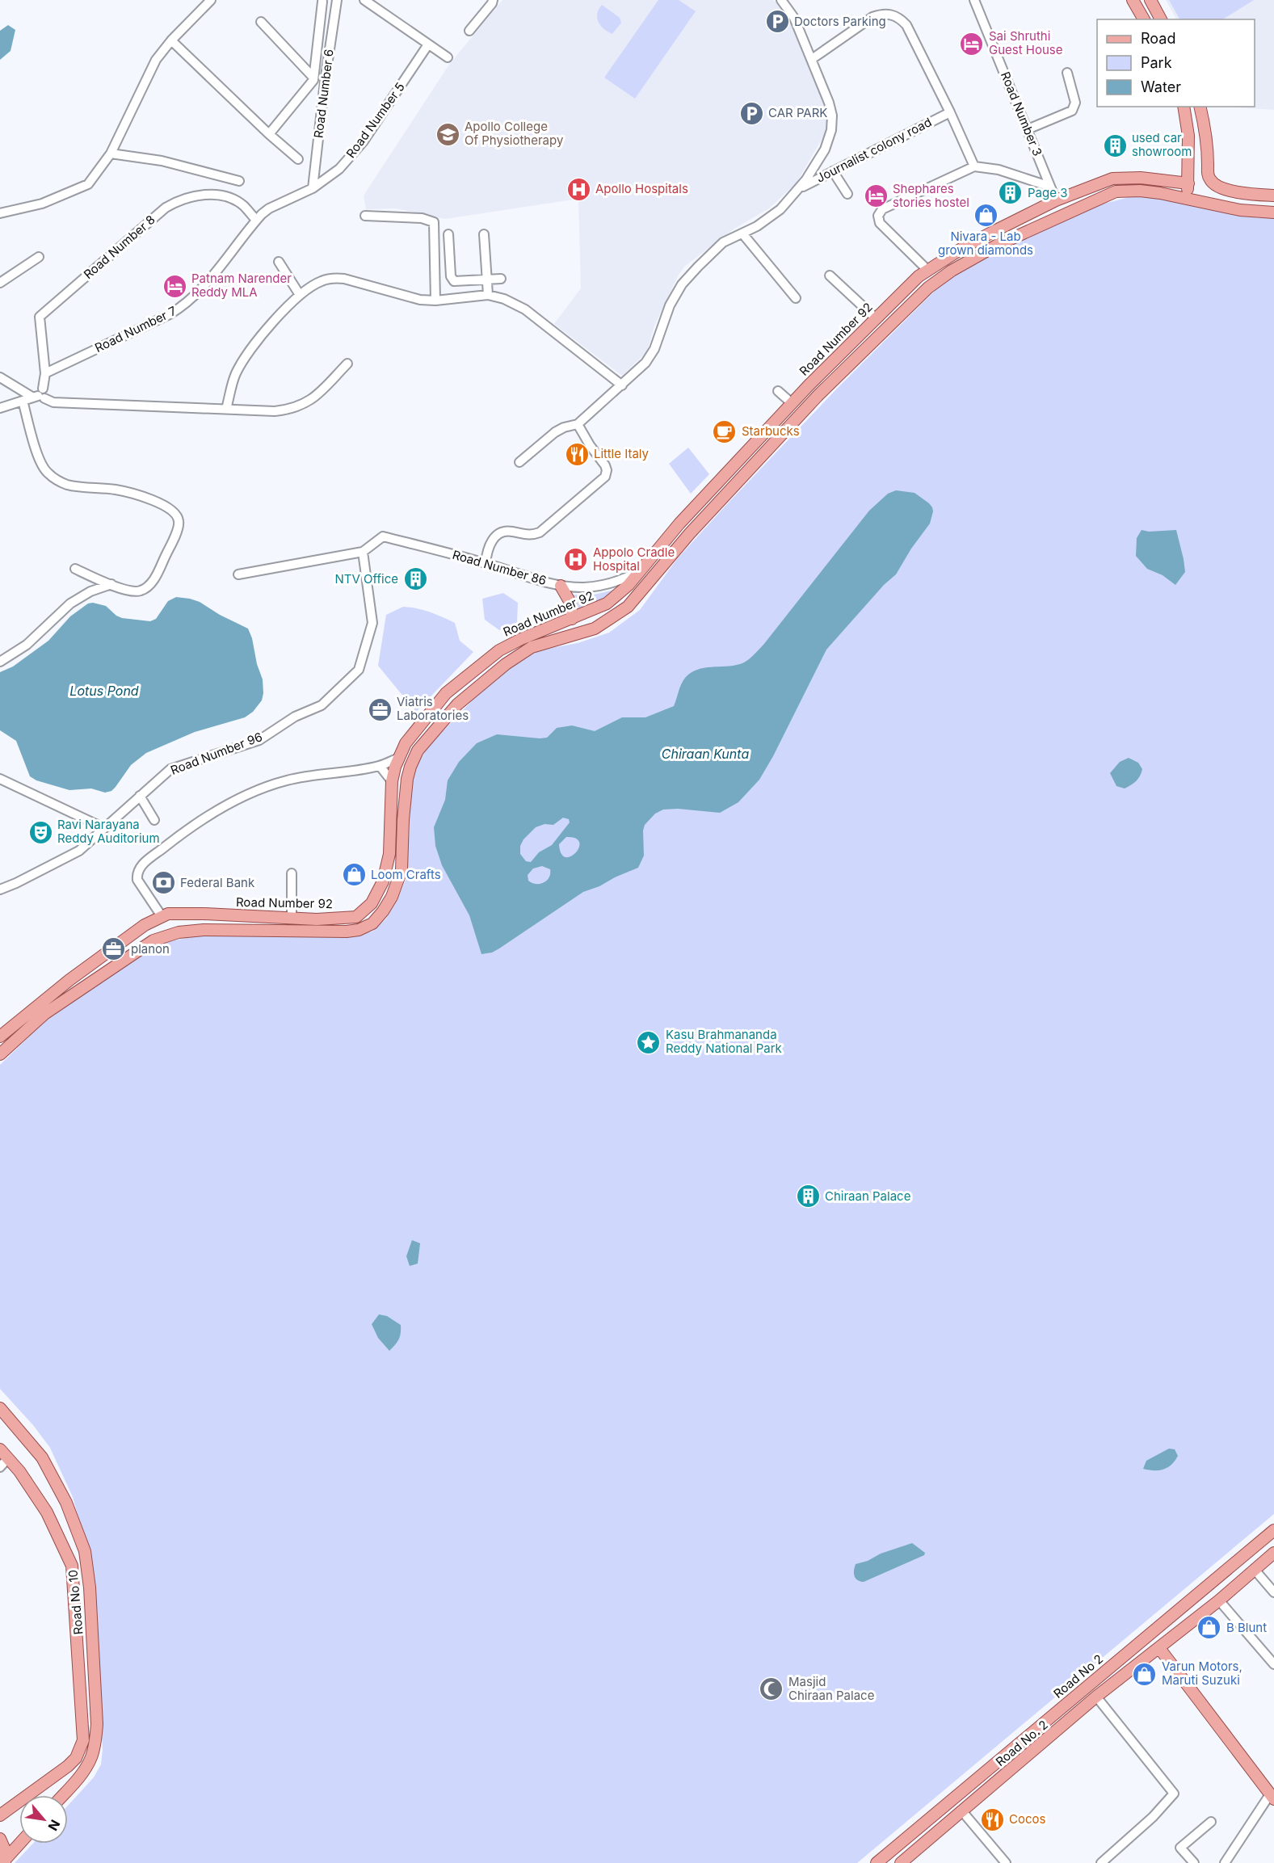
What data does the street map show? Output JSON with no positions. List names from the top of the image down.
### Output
{
  "streets": {
    "main road": [
      "Road Number 92",
      "Road No 10",
      "Road No 2",
      "Road No. 2"
    ],
    "street": [
      "Road Number 6",
      "Road Number 3",
      "Road Number 5",
      "Journalist colony road",
      "Road Number 8",
      "Road Number 7",
      "Road Number 86",
      "Road Number 96"
    ]
  },
  "crossings": [
    ["Road Number 6", "Road Number 5"],
    ["Road Number 6", "Road Number 7"],
    ["Road Number 3", "Road Number 92"],
    ["Road Number 5", "Road Number 7"],
    ["Road Number 8", "Road Number 7"],
    ["Road Number 92", "Road Number 86"],
    ["Road Number 86", "Road Number 96"]
  ],
  "water": ["Lotus Pond", "Chiraan Kunta"],
  "places": {
    "parking": ["Doctors Parking", "CAR PARK"],
    "hotel": ["Sai Shruthi Guest House", "Shephares stories hostel", "Patnam Narender Reddy MLA"],
    "school or university": ["Apollo College Of Physiotherapy"],
    "building": [
      "used car showroom",
      "Page 3",
      "NTV Office",
      "Chiraan Palace"
    ],
    "hospital": ["Apollo Hospitals", "Appolo Cradle Hospital"],
    "shop": [
      "Nivara - Lab grown diamonds",
      "Loom Crafts",
      "B Blunt",
      "Varun Motors, Maruti Suzuki"
    ],
    "cafe": ["Starbucks"],
    "restaurant": ["Little Italy", "Cocos"],
    "office": ["Viatris Laboratories", "planon"],
    "theatre": ["Ravi Narayana Reddy Auditorium"],
    "bank": ["Federal Bank"],
    "place": ["Kasu Brahmananda Reddy National Park"],
    "mosque": ["Masjid Chiraan Palace"]
  },
  "legend": ["Road", "Park", "Water"],
  "north": "bottom right"
}
